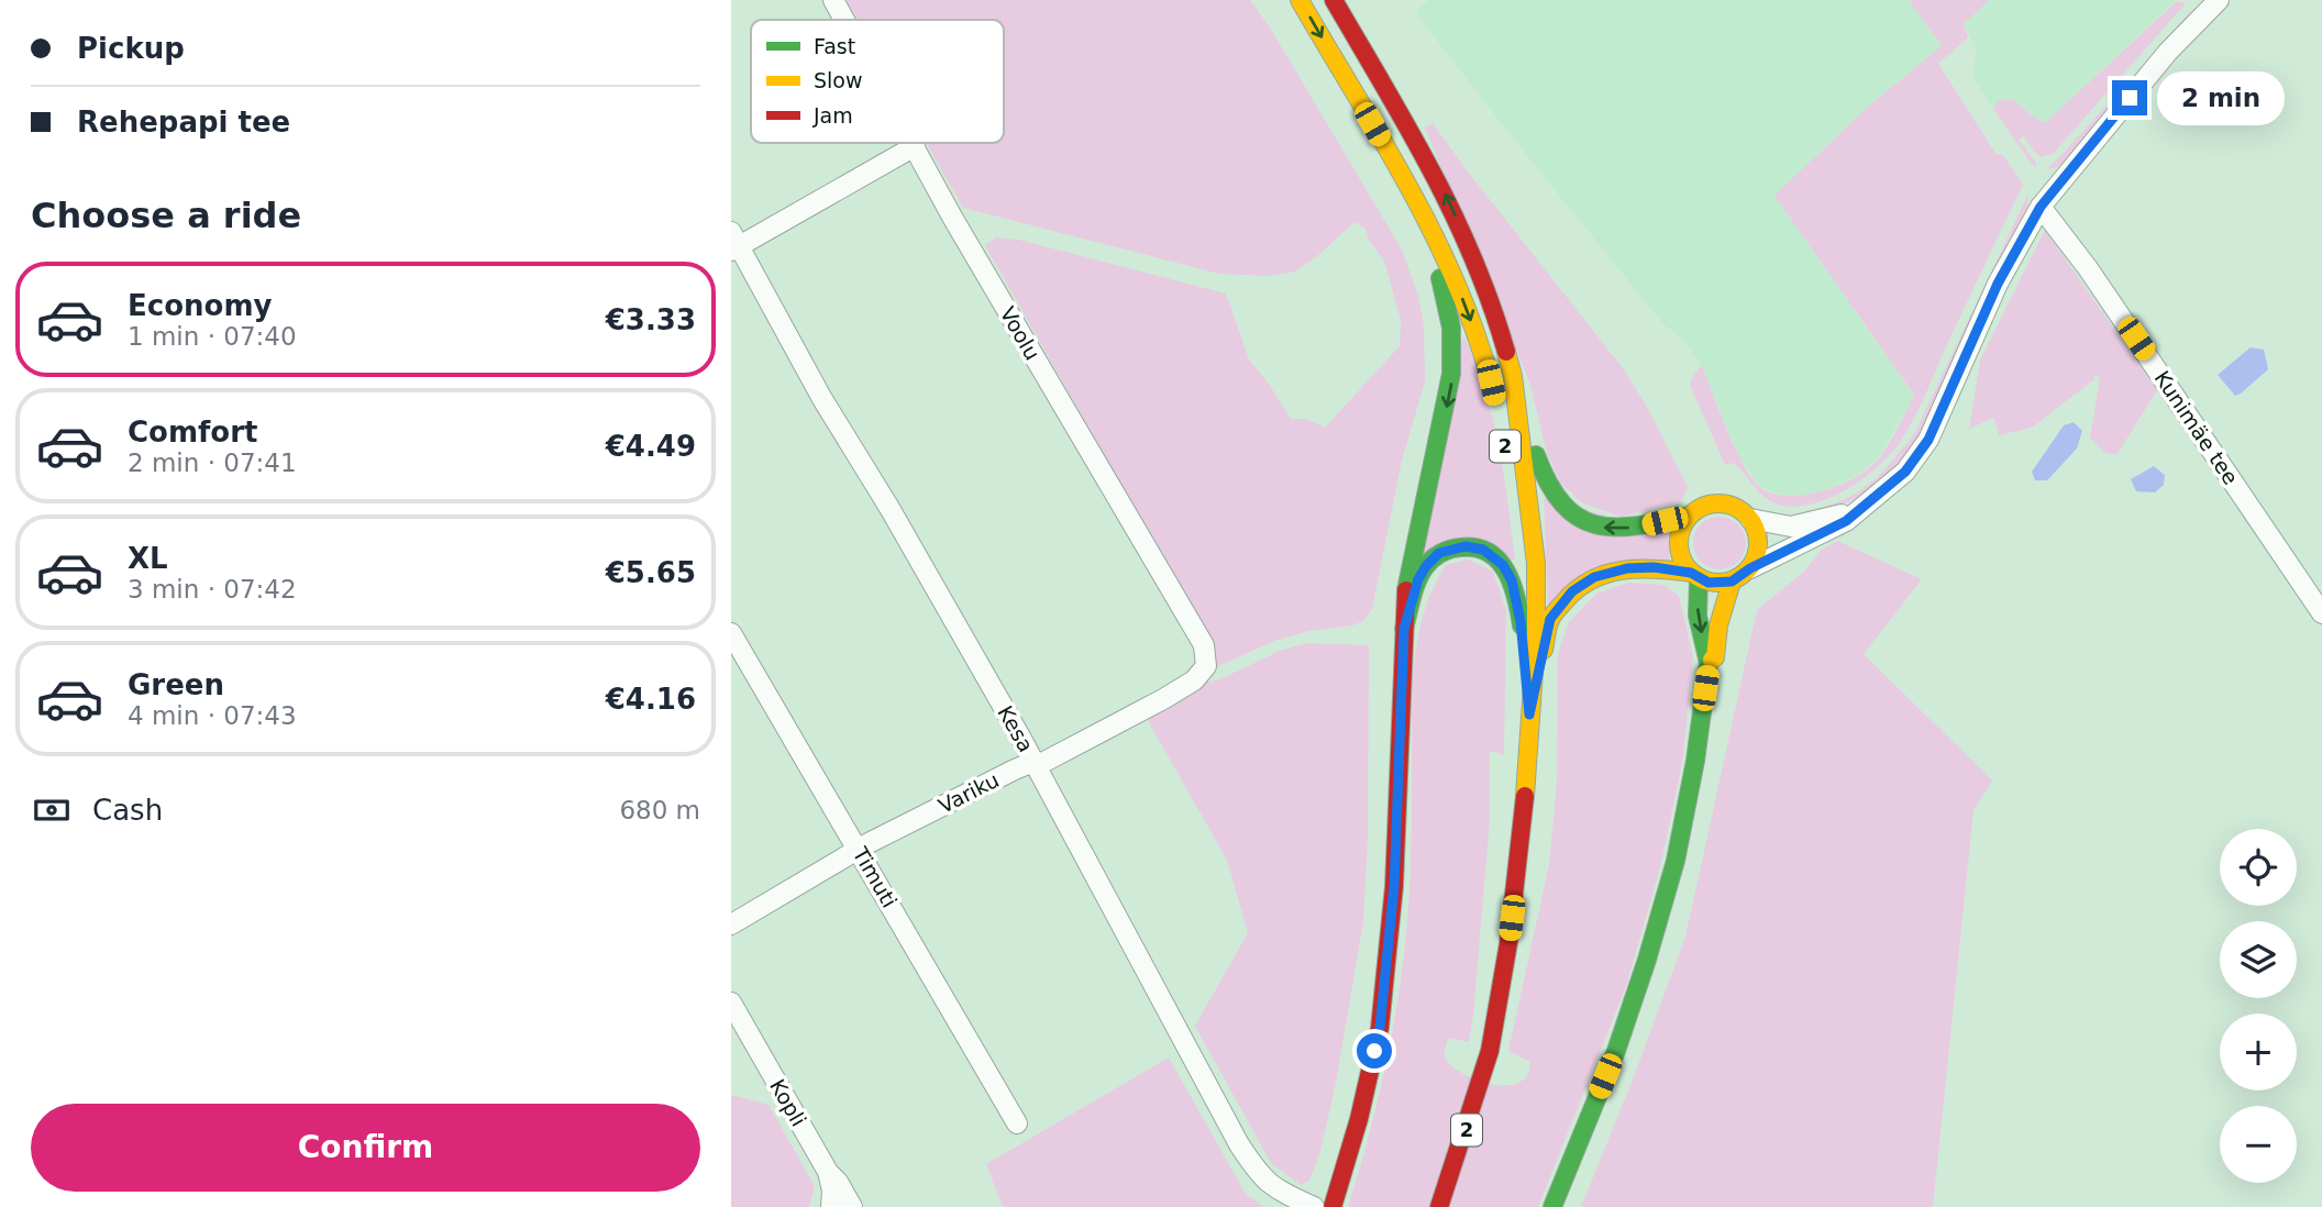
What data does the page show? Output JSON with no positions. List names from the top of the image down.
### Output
{
  "streets": {
    "main road": ["2"],
    "street": [
      "Voolu",
      "Kunimäe tee",
      "Kesa",
      "Variku",
      "Timuti",
      "Kopli"
    ]
  },
  "crossings": [
    ["Voolu", "Variku"],
    ["Kesa", "Variku"],
    ["Variku", "Timuti"]
  ],
  "legend": ["Fast", "Slow", "Jam"],
  "page": {
    "banner": ["Pickup", "Rehepapi tee"],
    "bubble": "2 min",
    "heading": "Choose a ride",
    "list": [
      {
        "name": "Economy",
        "note": "1 min · 07:40",
        "value": "€3.33"
      },
      {
        "name": "Comfort",
        "note": "2 min · 07:41",
        "value": "€4.49"
      },
      {
        "name": "XL",
        "note": "3 min · 07:42",
        "value": "€5.65"
      },
      {
        "name": "Green",
        "note": "4 min · 07:43",
        "value": "€4.16"
      }
    ],
    "pay": ["Cash", "680 m"],
    "map_buttons": ["+", "−"],
    "buttons": "Confirm"
  }
}
